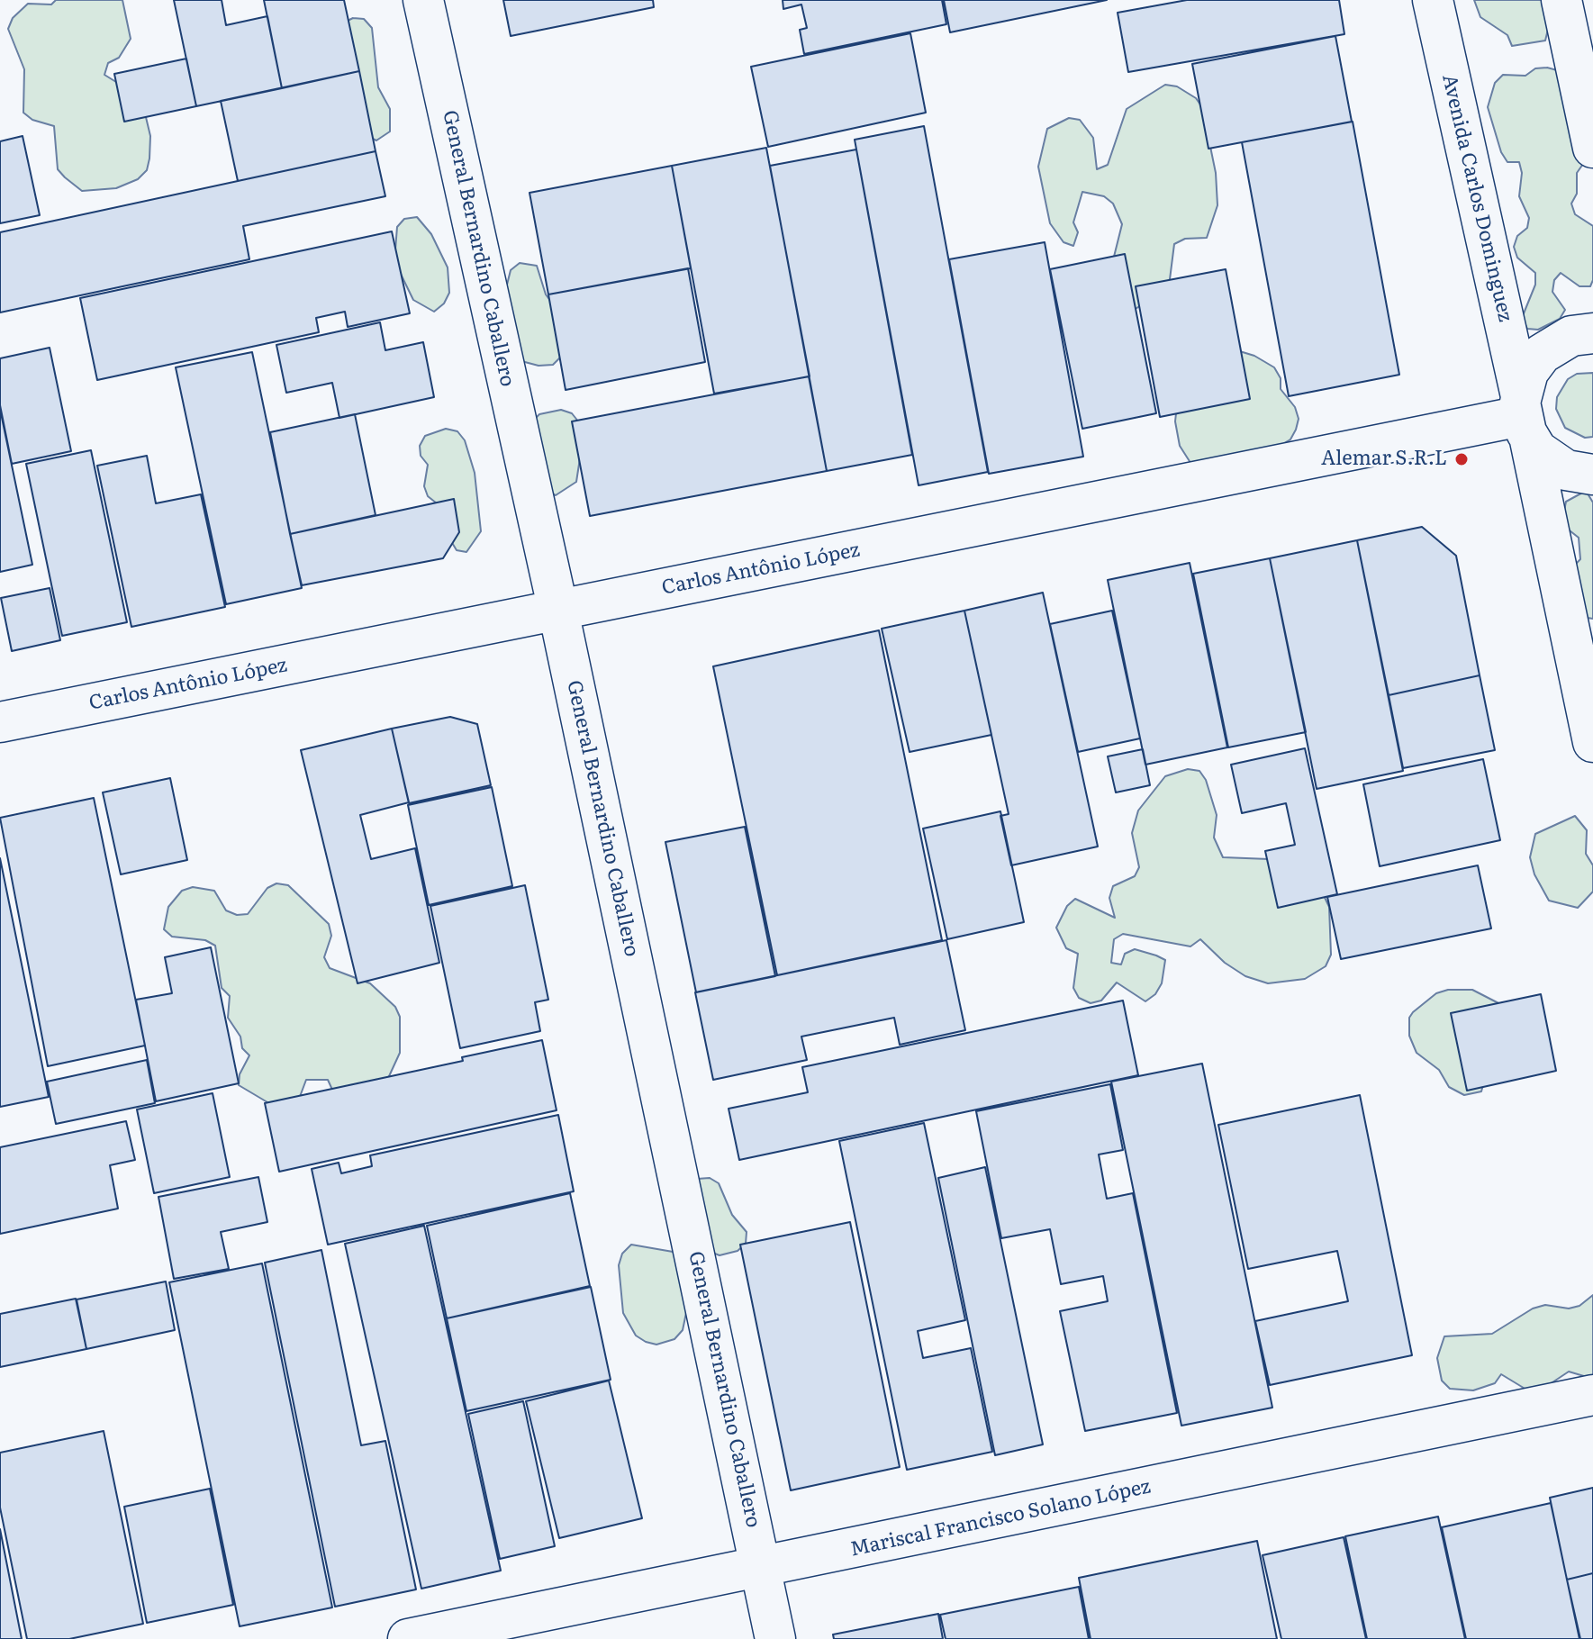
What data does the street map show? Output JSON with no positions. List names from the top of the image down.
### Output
{
  "streets": {
    "street": [
      "Avenida Carlos Dominguez",
      "General Bernardino Caballero",
      "Carlos Antônio López",
      "Mariscal Francisco Solano López"
    ]
  },
  "crossings": [
    ["Avenida Carlos Dominguez", "Carlos Antônio López"],
    ["General Bernardino Caballero", "Carlos Antônio López"],
    ["General Bernardino Caballero", "Mariscal Francisco Solano López"]
  ],
  "places": ["Alemar S.R.L"]
}
